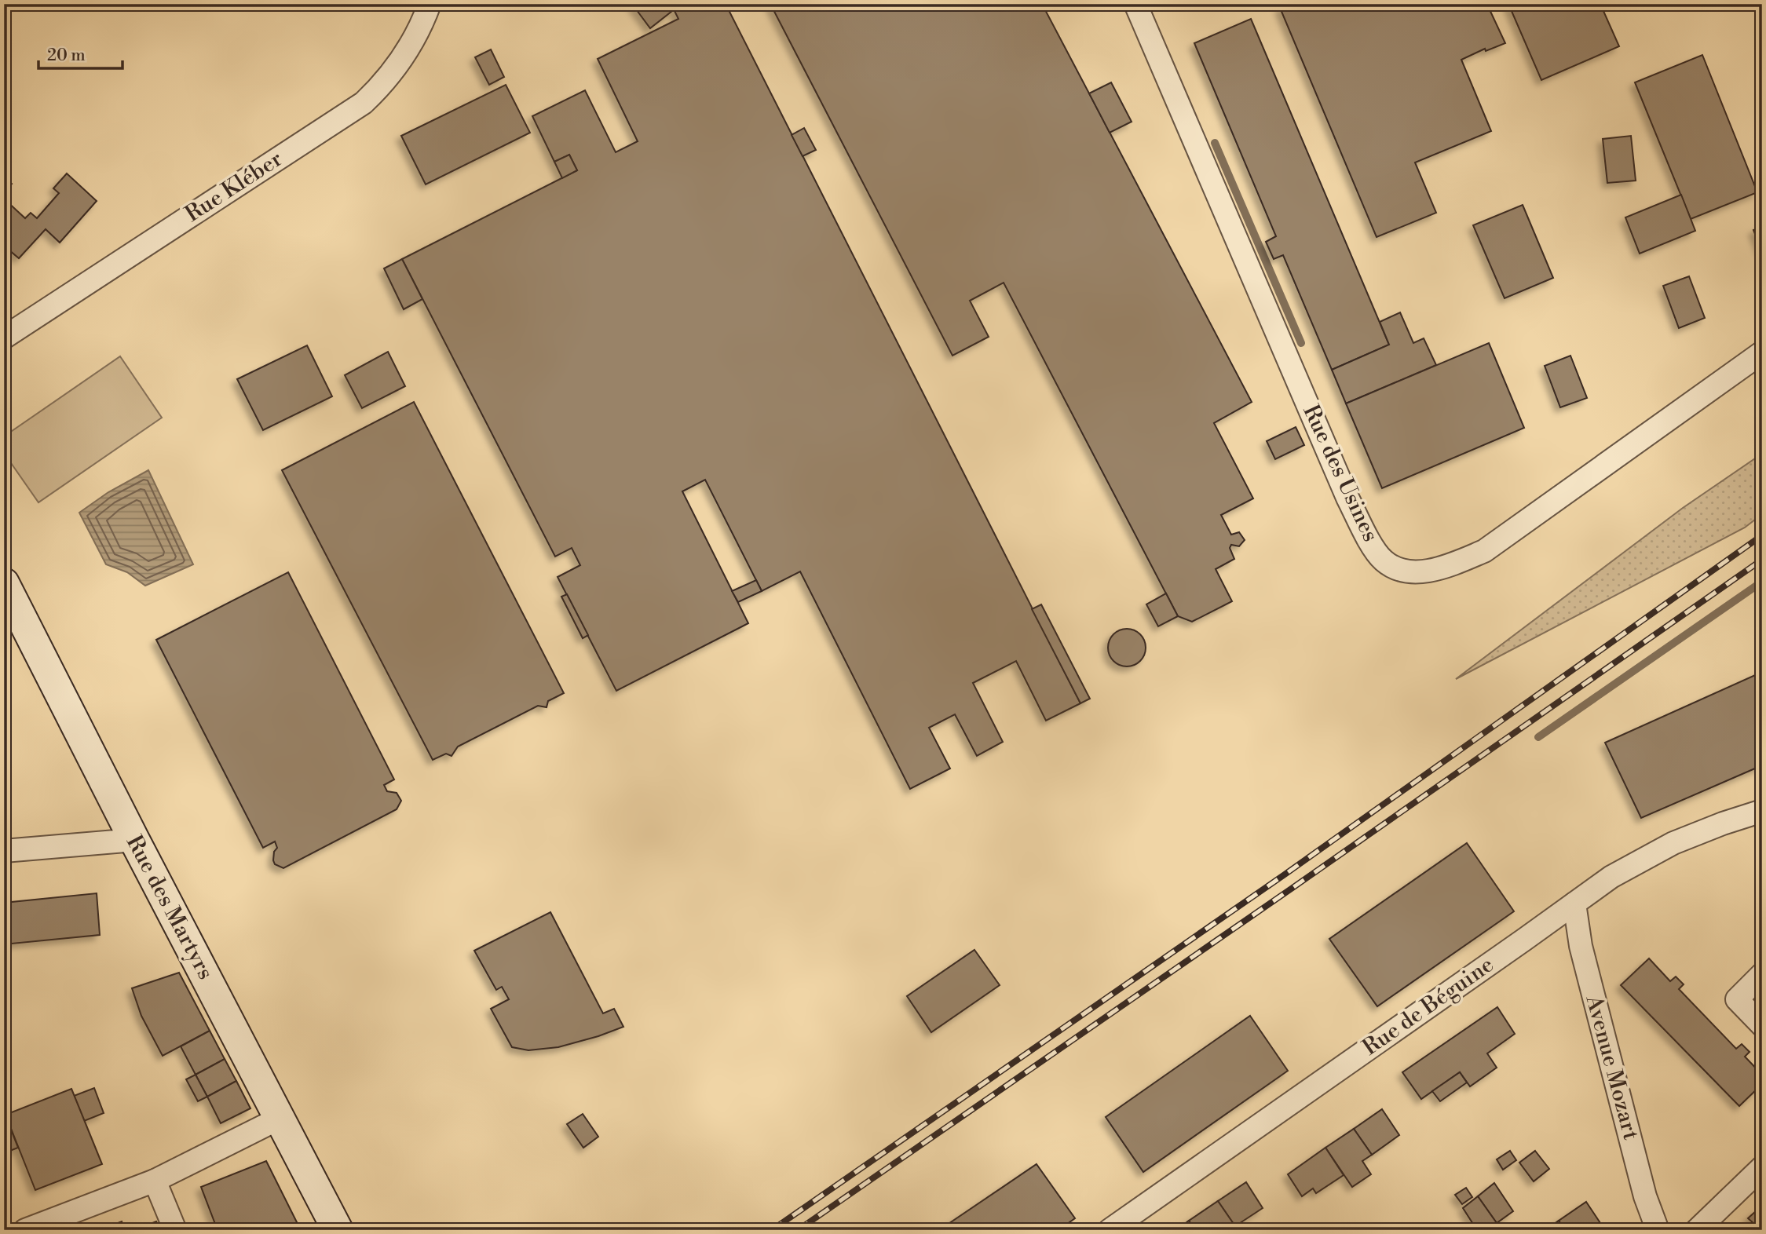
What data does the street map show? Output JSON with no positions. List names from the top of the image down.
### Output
{
  "streets": {
    "main road": ["Rue des Martyrs"],
    "street": [
      "Rue Kléber",
      "Rue des Usines",
      "Rue de Béguine",
      "Avenue Mozart"
    ]
  },
  "crossings": [
    ["Rue de Béguine", "Avenue Mozart"]
  ],
  "scale_bar": "20 m"
}
